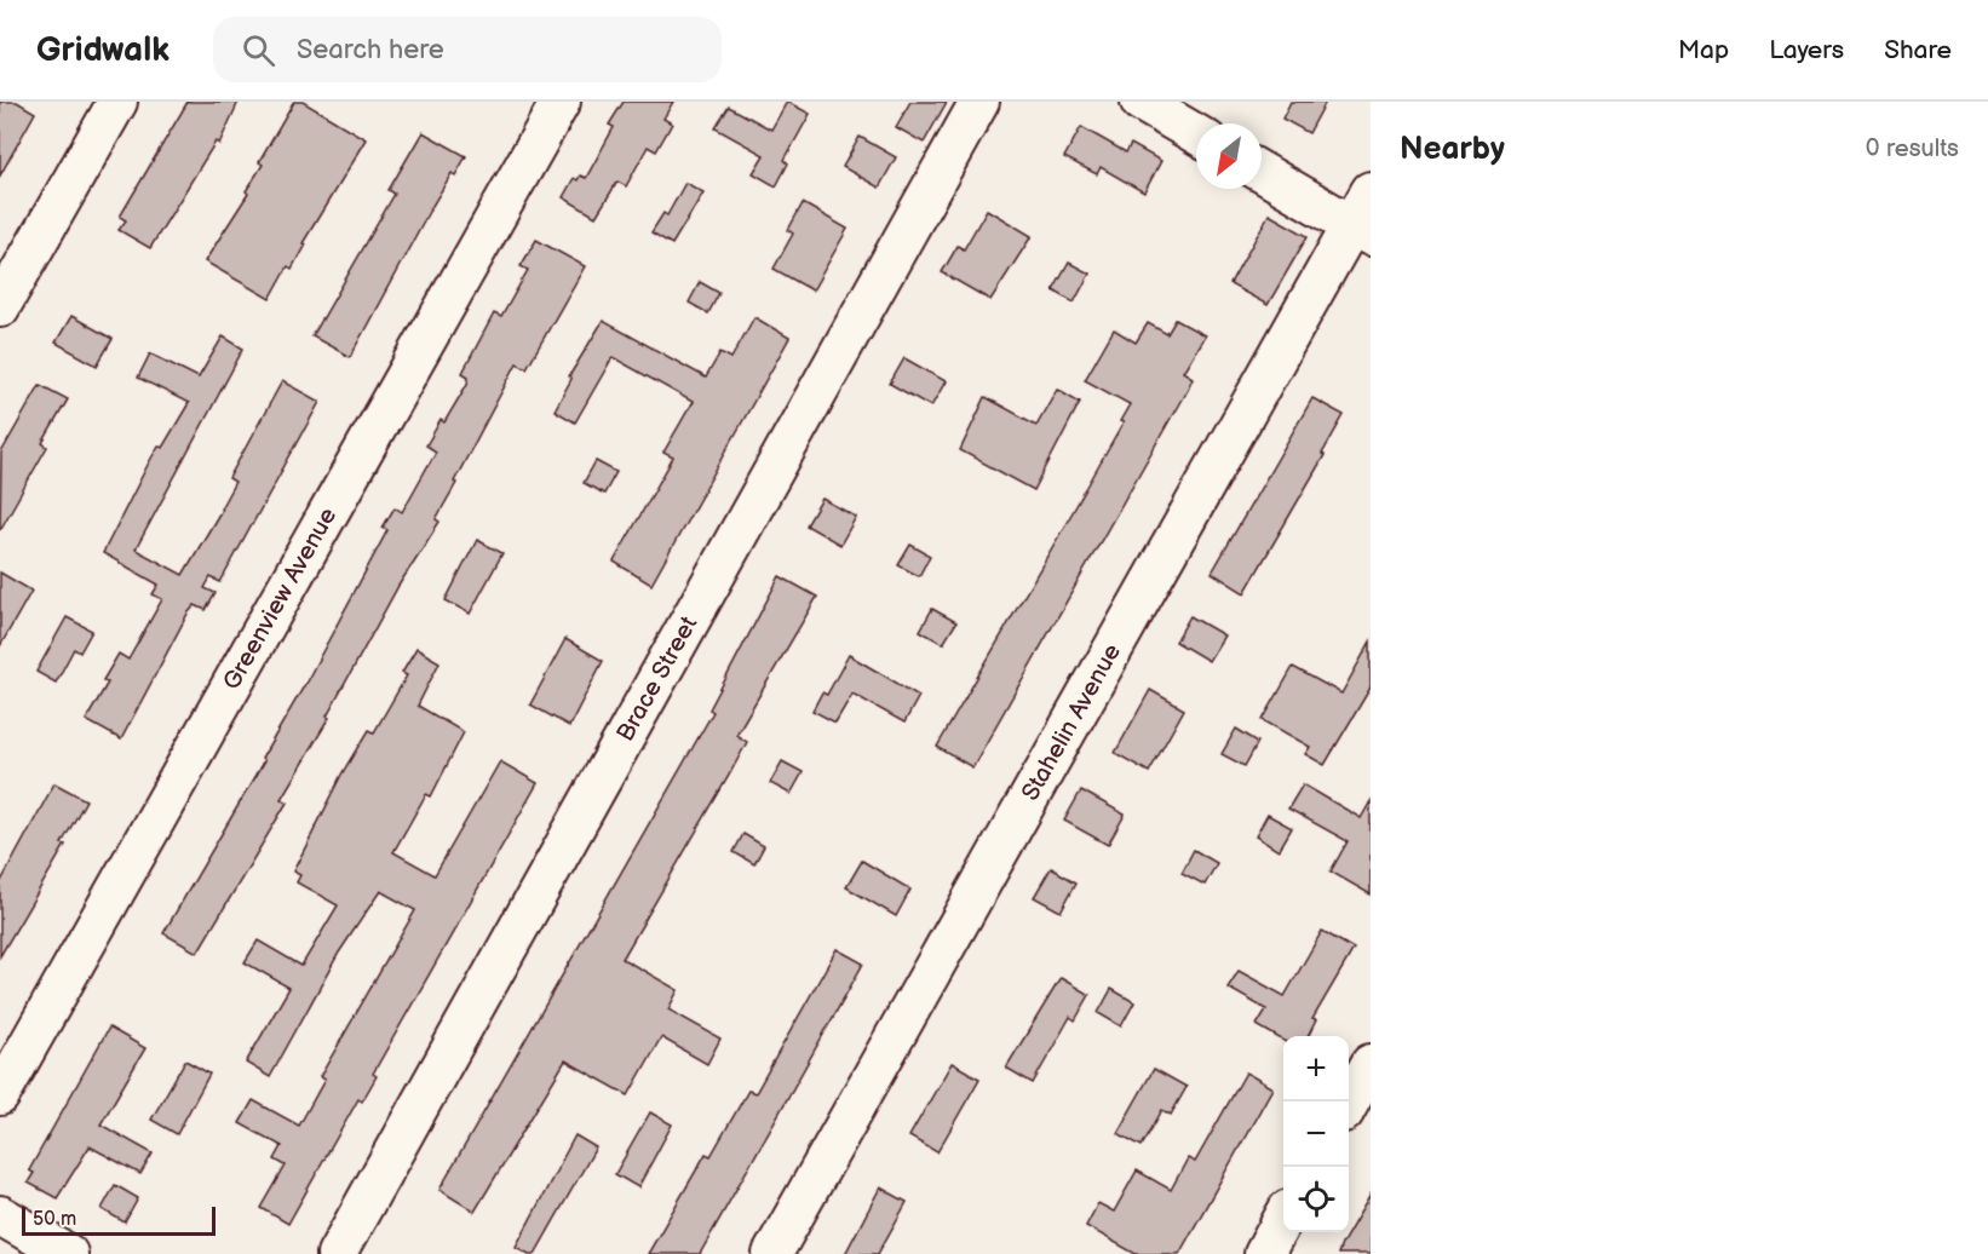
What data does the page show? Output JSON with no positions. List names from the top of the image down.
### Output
{
  "streets": {
    "street": ["Greenview Avenue", "Brace Street", "Stahelin Avenue"]
  },
  "scale_bar": "50 m",
  "north": "bottom left",
  "page": {
    "header": "Gridwalk",
    "search": "Search here",
    "nav": ["Map", "Layers", "Share"],
    "heading": ["Nearby", "0 results"],
    "map_buttons": ["+", "−"],
    "scale": "50 m"
  }
}
